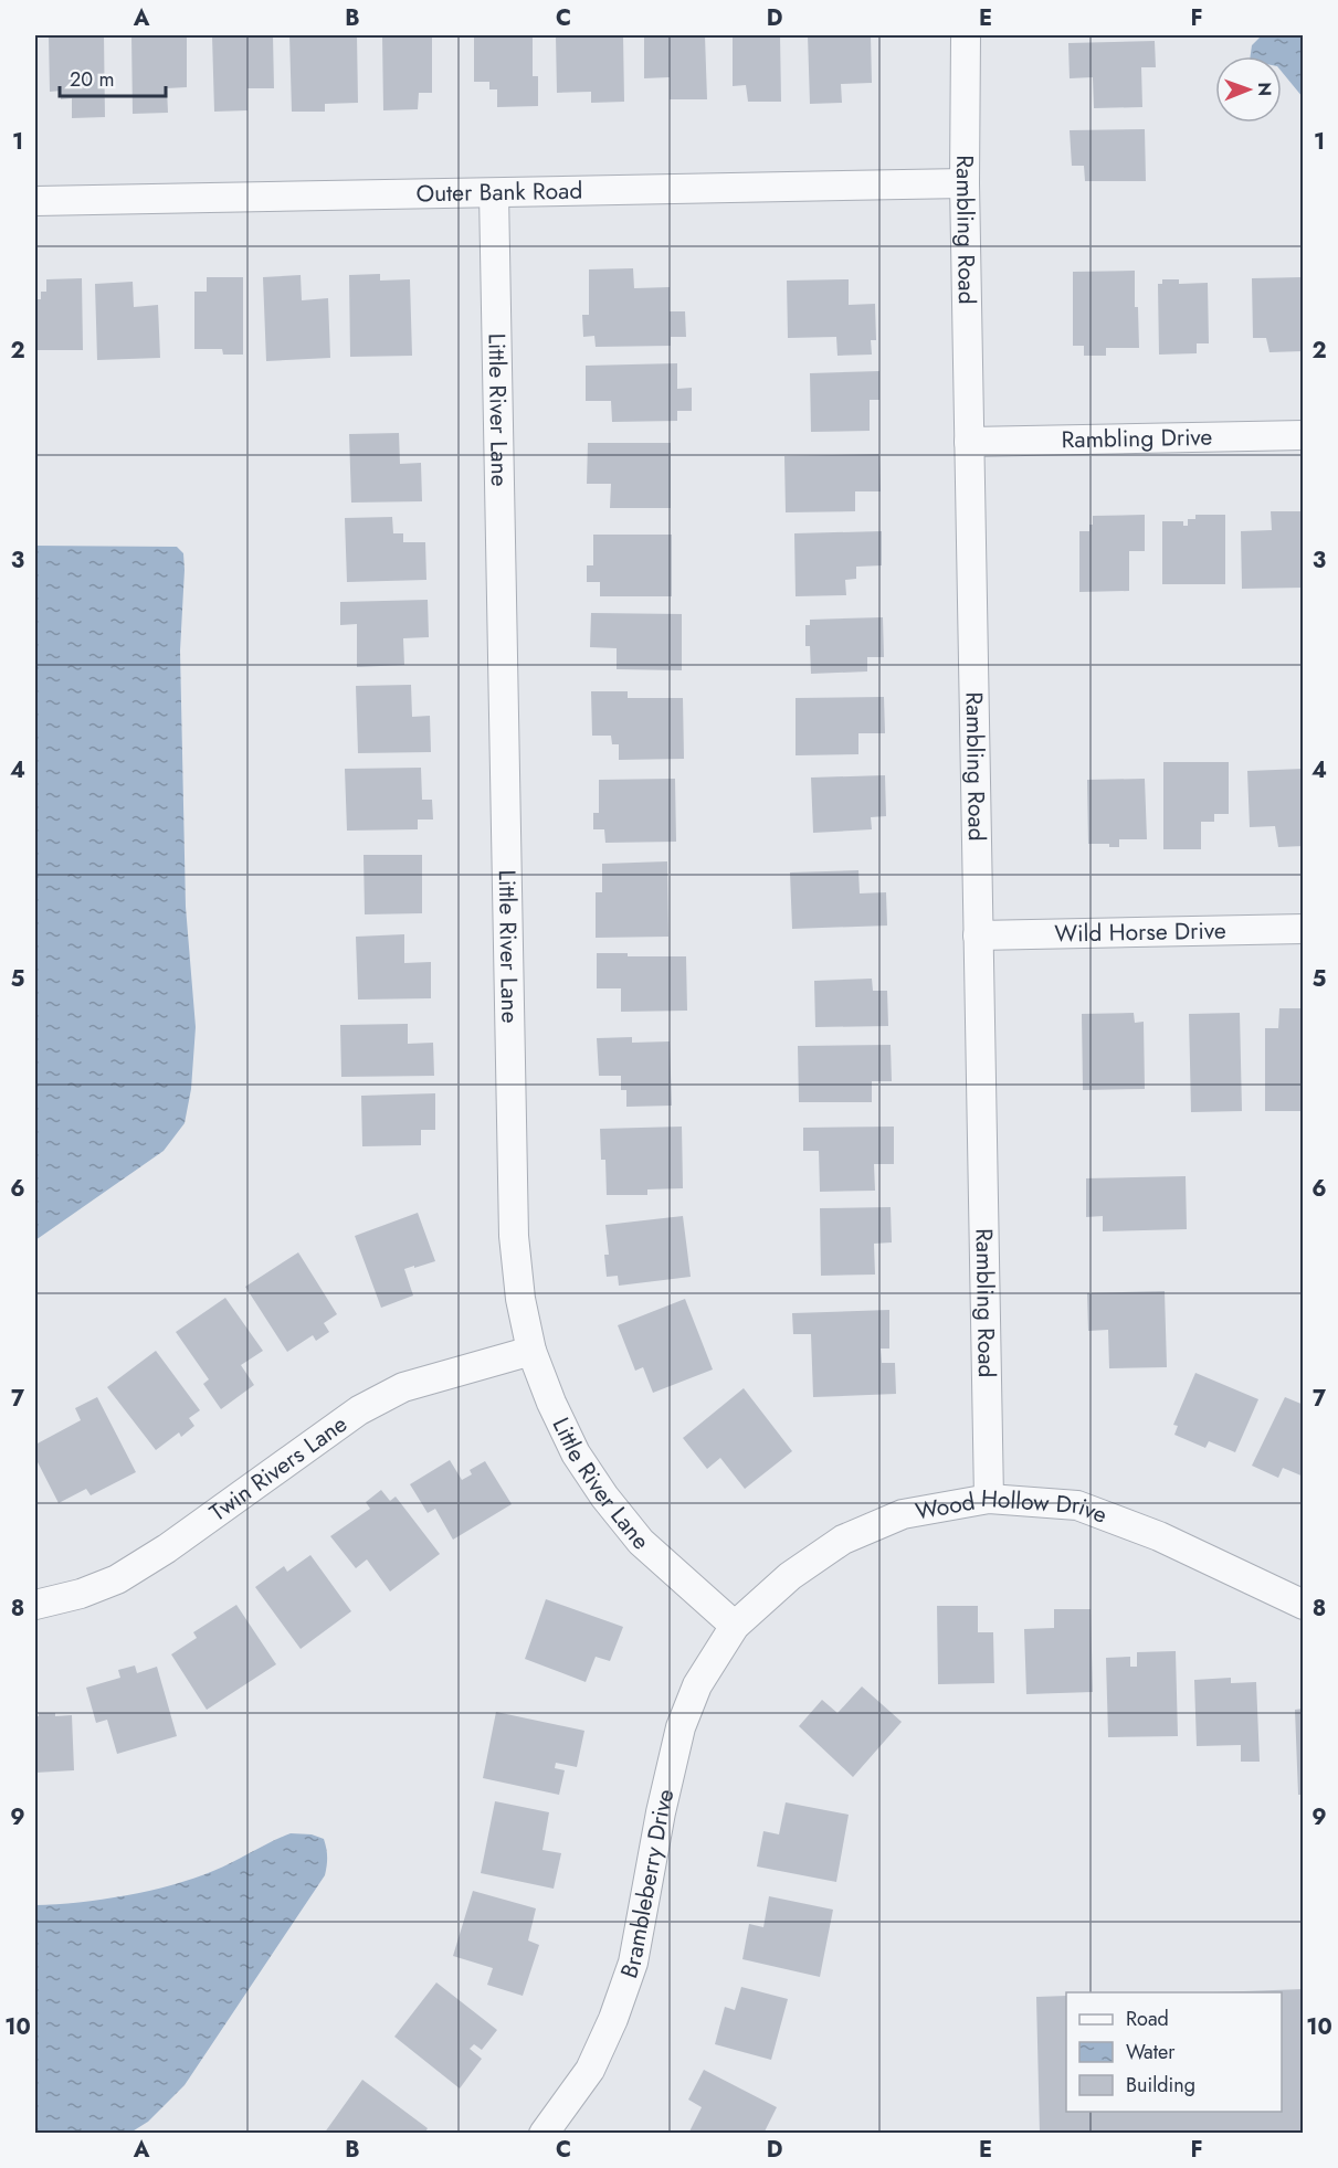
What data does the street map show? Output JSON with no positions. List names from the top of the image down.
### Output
{
  "streets": {
    "street": [
      "Outer Bank Road",
      "Rambling Road",
      "Little River Lane",
      "Rambling Drive",
      "Wild Horse Drive",
      "Twin Rivers Lane",
      "Wood Hollow Drive",
      "Brambleberry Drive"
    ]
  },
  "crossings": [
    ["Outer Bank Road", "Rambling Road"],
    ["Outer Bank Road", "Little River Lane"],
    ["Rambling Road", "Rambling Drive"],
    ["Rambling Road", "Wild Horse Drive"],
    ["Rambling Road", "Wood Hollow Drive"],
    ["Little River Lane", "Twin Rivers Lane"],
    ["Little River Lane", "Wood Hollow Drive"],
    ["Little River Lane", "Brambleberry Drive"],
    ["Wood Hollow Drive", "Brambleberry Drive"]
  ],
  "legend": ["Road", "Water", "Building"],
  "scale_bar": "20 m",
  "north": "right",
  "grid": {
    "columns": [
      "A",
      "B",
      "C",
      "D",
      "E",
      "F"
    ],
    "rows": [
      "1",
      "2",
      "3",
      "4",
      "5",
      "6",
      "7",
      "8",
      "9",
      "10"
    ]
  }
}
